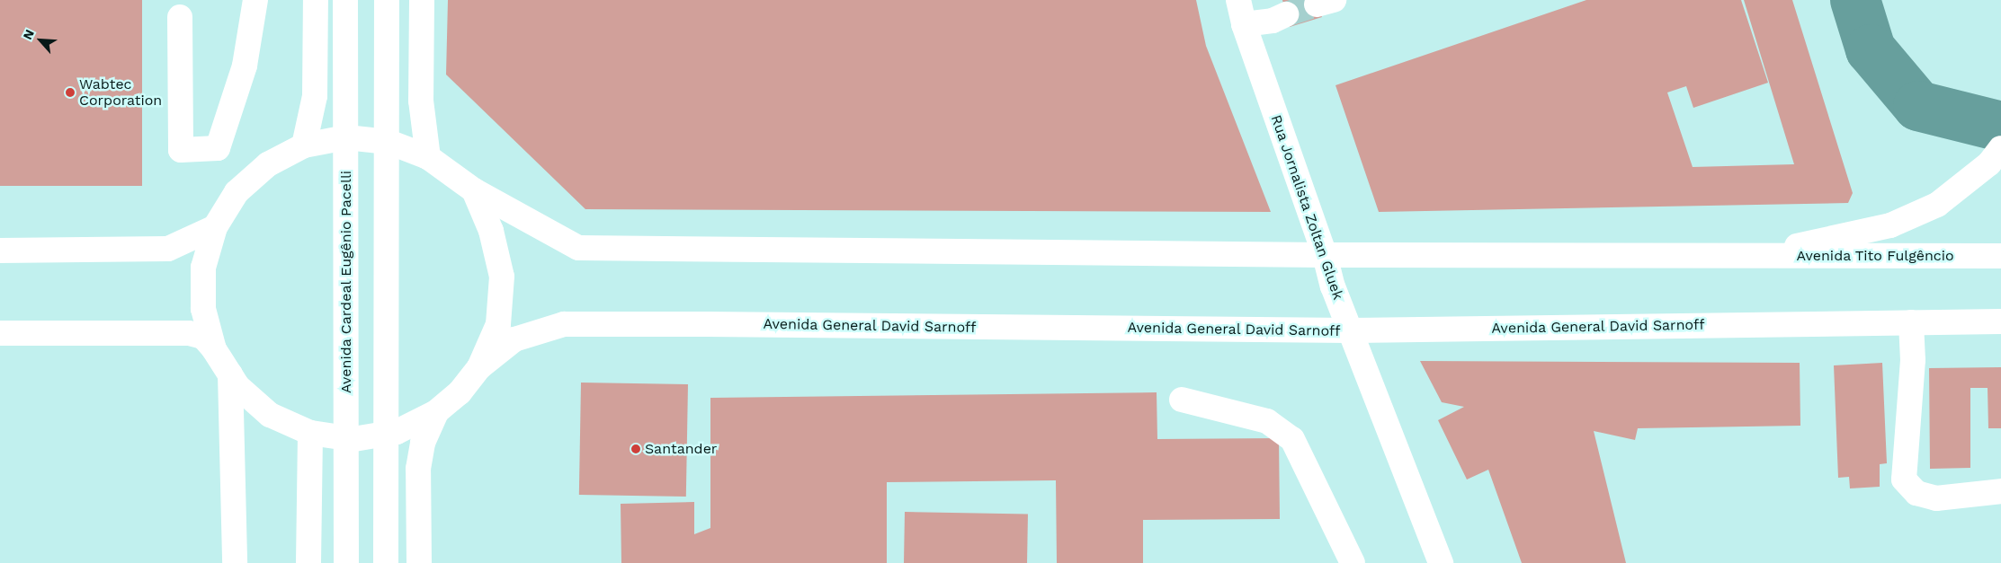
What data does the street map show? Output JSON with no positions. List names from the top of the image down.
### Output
{
  "streets": {
    "main road": [
      "Rua Jornalista Zoltan Gluek",
      "Avenida Tito Fulgêncio",
      "Avenida Cardeal Eugênio Pacelli",
      "Avenida General David Sarnoff"
    ]
  },
  "crossings": [
    ["Rua Jornalista Zoltan Gluek", "Avenida General David Sarnoff"]
  ],
  "places": ["Wabtec Corporation", "Santander"],
  "north": "top left"
}
